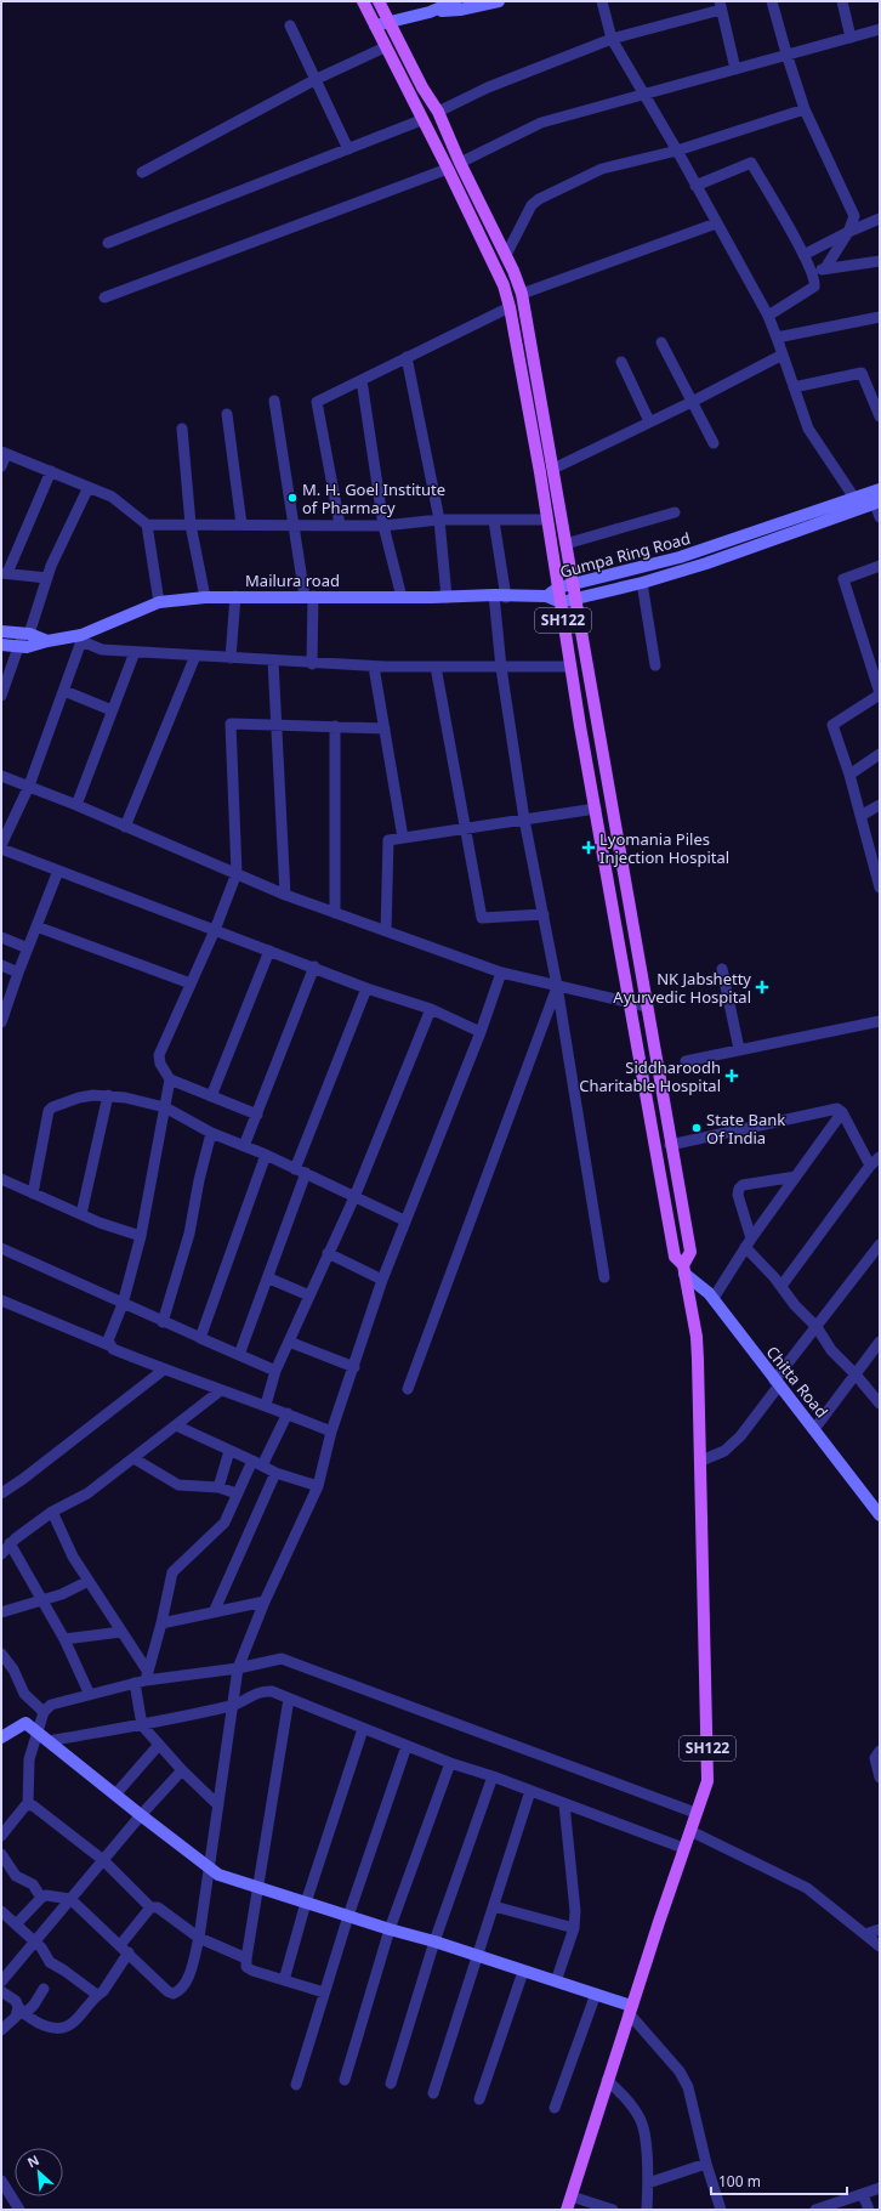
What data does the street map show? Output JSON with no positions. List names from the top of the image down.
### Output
{
  "streets": {
    "main road": ["SH122"],
    "street": ["Gumpa Ring Road", "Mailura road", "Chitta Road"]
  },
  "crossings": [
    ["Gumpa Ring Road", "Mailura road"],
    ["Gumpa Ring Road", "SH122"],
    ["SH122", "Chitta Road"]
  ],
  "places": {
    "other": ["M. H. Goel Institute of Pharmacy", "State Bank Of India"],
    "health": ["Lyomania Piles Injection Hospital", "NK Jabshetty Ayurvedic Hospital", "Siddharoodh Charitable Hospital"]
  },
  "scale_bar": "100 m",
  "north": "top left"
}
